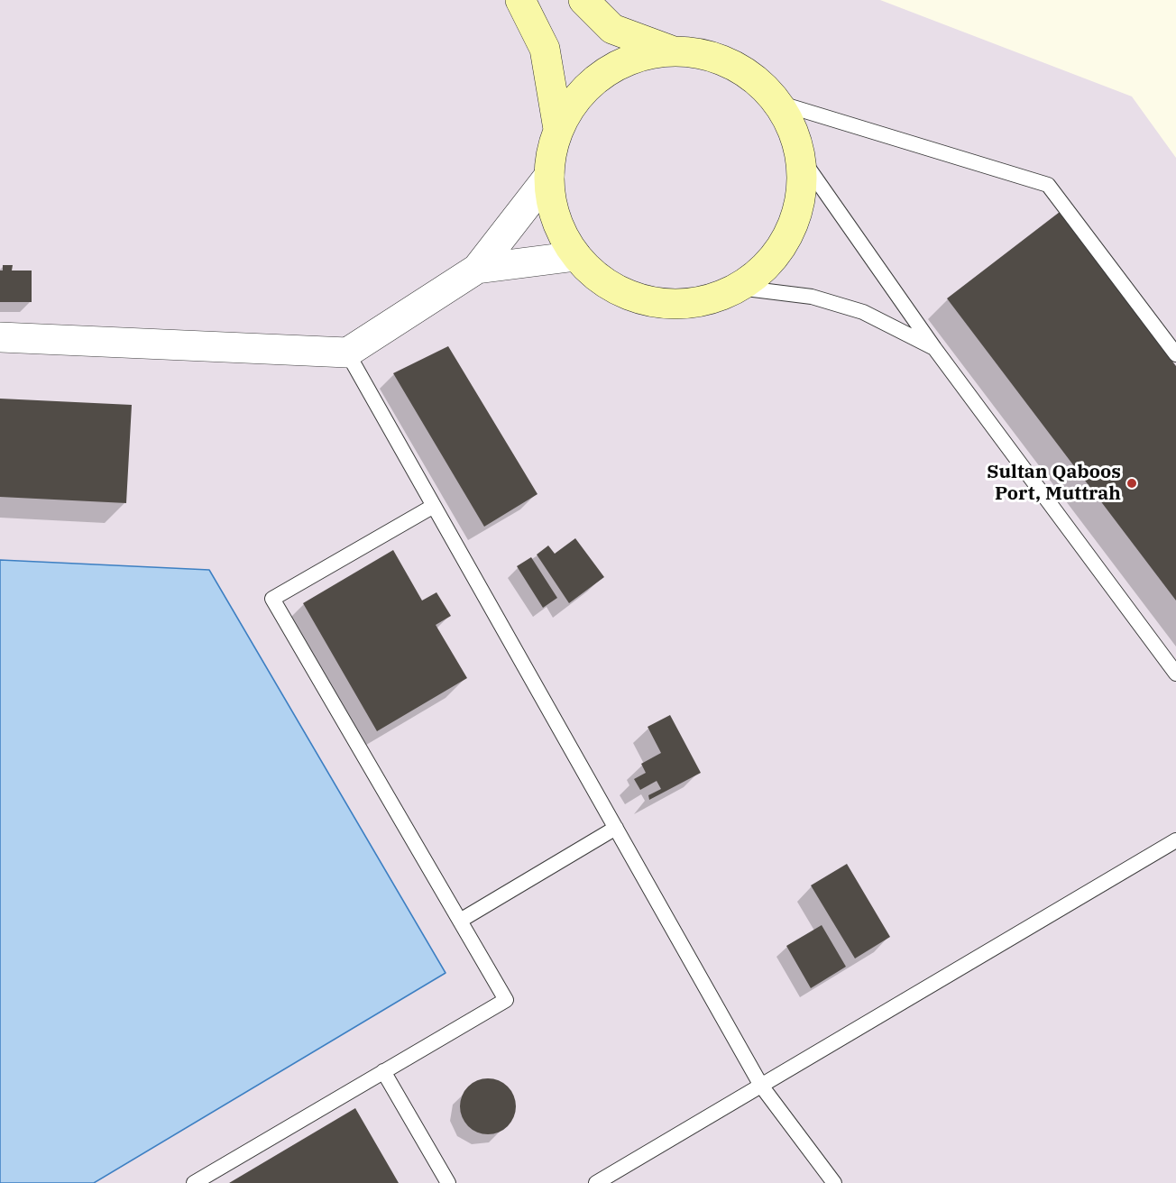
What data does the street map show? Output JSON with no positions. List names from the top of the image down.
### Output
{
  "places": ["Sultan Qaboos Port, Muttrah"]
}
